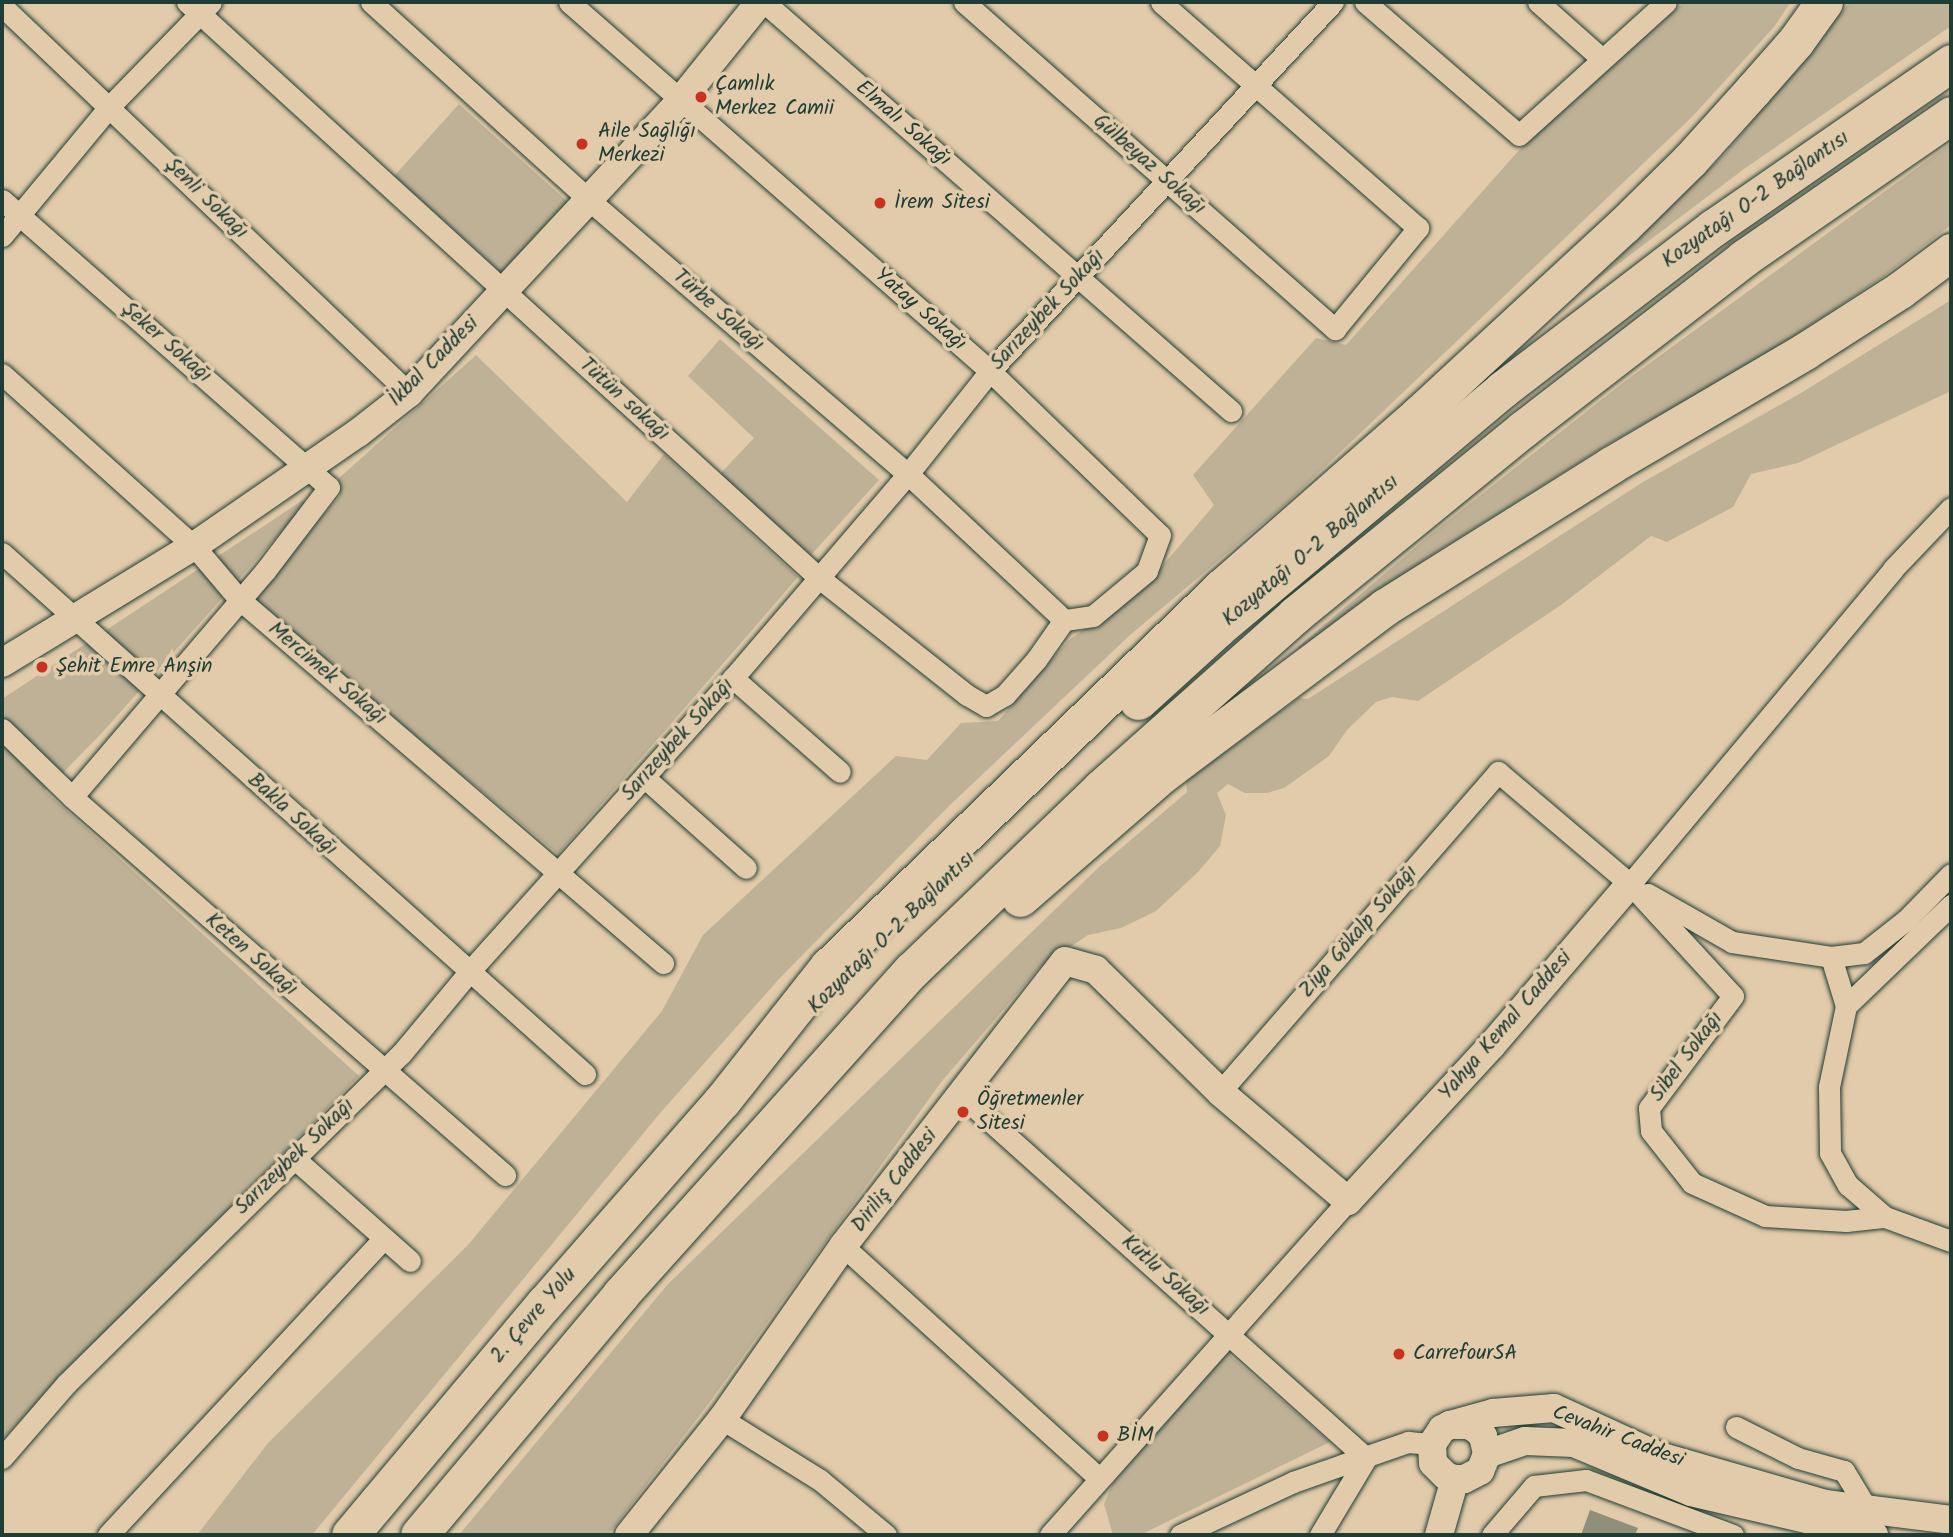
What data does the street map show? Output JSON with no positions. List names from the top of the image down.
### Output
{
  "streets": {
    "highway": ["Kozyatağı O-2 Bağlantısı", "2. Çevre Yolu"],
    "street": [
      "Elmalı Sokağı",
      "Gülbeyaz Sokağı",
      "Şenli Sokağı",
      "Yatay Sokağı",
      "Sarızeybek Sokağı",
      "Türbe Sokağı",
      "Şeker Sokağı",
      "İkbal Caddesi",
      "Tütün sokağı",
      "Mercimek Sokağı",
      "Bakla Sokağı",
      "Ziya Gökalp Sokağı",
      "Keten Sokağı",
      "Yahya Kemal Caddesi",
      "Sibel Sokağı",
      "Diriliş Caddesi",
      "Kutlu Sokağı",
      "Cevahir Caddesi"
    ]
  },
  "crossings": [
    ["Elmalı Sokağı", "Sarızeybek Sokağı"],
    ["Elmalı Sokağı", "İkbal Caddesi"],
    ["Gülbeyaz Sokağı", "Sarızeybek Sokağı"],
    ["Şenli Sokağı", "İkbal Caddesi"],
    ["Kozyatağı O-2 Bağlantısı", "2. Çevre Yolu"],
    ["Yatay Sokağı", "Sarızeybek Sokağı"],
    ["Yatay Sokağı", "Türbe Sokağı"],
    ["Yatay Sokağı", "İkbal Caddesi"],
    ["Yatay Sokağı", "Tütün sokağı"],
    ["Sarızeybek Sokağı", "Türbe Sokağı"],
    ["Sarızeybek Sokağı", "Tütün sokağı"],
    ["Sarızeybek Sokağı", "Mercimek Sokağı"],
    ["Sarızeybek Sokağı", "Bakla Sokağı"],
    ["Sarızeybek Sokağı", "Keten Sokağı"],
    ["Türbe Sokağı", "İkbal Caddesi"],
    ["Türbe Sokağı", "Tütün sokağı"],
    ["Şeker Sokağı", "İkbal Caddesi"],
    ["Şeker Sokağı", "Mercimek Sokağı"],
    ["İkbal Caddesi", "Tütün sokağı"],
    ["İkbal Caddesi", "Mercimek Sokağı"],
    ["İkbal Caddesi", "Bakla Sokağı"],
    ["Ziya Gökalp Sokağı", "Yahya Kemal Caddesi"],
    ["Ziya Gökalp Sokağı", "Sibel Sokağı"],
    ["Ziya Gökalp Sokağı", "Diriliş Caddesi"],
    ["Yahya Kemal Caddesi", "Sibel Sokağı"],
    ["Yahya Kemal Caddesi", "Diriliş Caddesi"],
    ["Yahya Kemal Caddesi", "Kutlu Sokağı"],
    ["Diriliş Caddesi", "Kutlu Sokağı"]
  ],
  "places": [
    "Çamlık Merkez Camii",
    "Aile Sağlığı Merkezi",
    "İrem Sitesi",
    "Şehit Emre Anşin",
    "Öğretmenler Sitesi",
    "CarrefourSA",
    "BİM"
  ]
}
